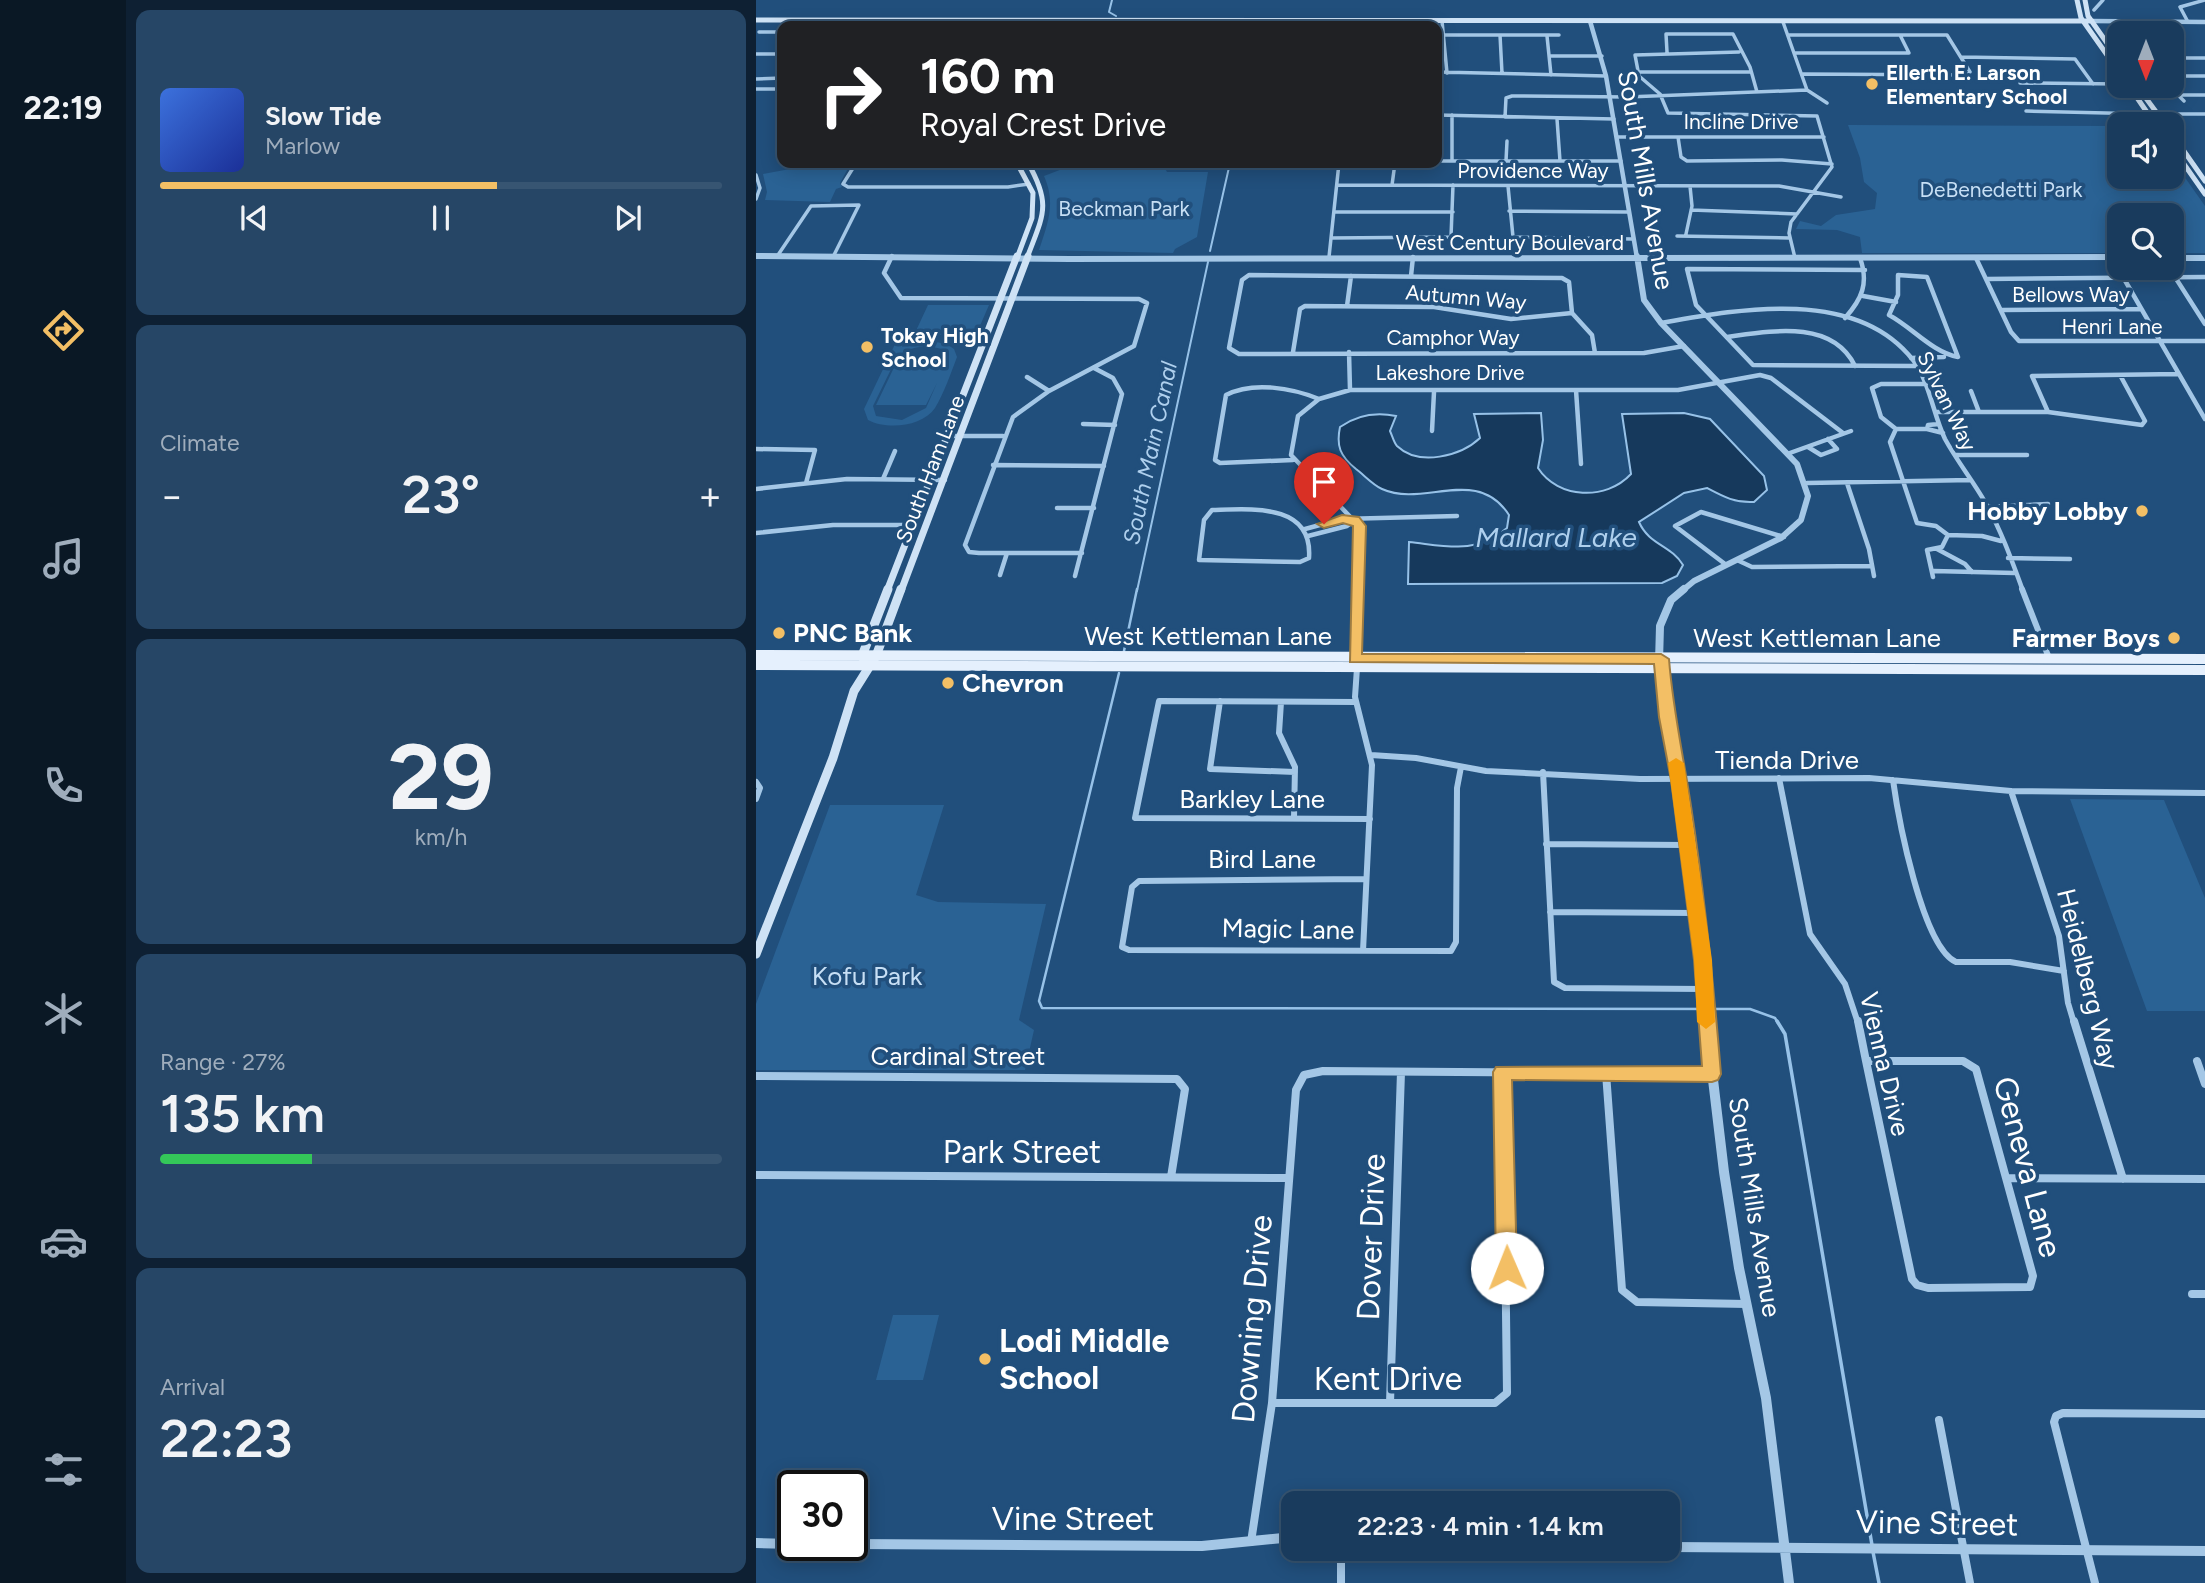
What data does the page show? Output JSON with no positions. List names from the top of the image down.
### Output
{
  "streets": {
    "main road": ["South Ham Lane", "West Kettleman Lane"],
    "street": [
      "Incline Drive",
      "Providence Way",
      "South Mills Avenue",
      "West Century Boulevard",
      "Bellows Way",
      "Autumn Way",
      "Henri Lane",
      "Camphor Way",
      "Lakeshore Drive",
      "Sylvan Way",
      "Tienda Drive",
      "Barkley Lane",
      "Bird Lane",
      "Magic Lane",
      "Heidelberg Way",
      "Cardinal Street",
      "Vienna Drive",
      "Park Street",
      "Geneva Lane",
      "Dover Drive",
      "Downing Drive",
      "Kent Drive",
      "Vine Street"
    ]
  },
  "crossings": [
    ["Incline Drive", "South Mills Avenue"],
    ["Providence Way", "South Mills Avenue"],
    ["South Mills Avenue", "West Century Boulevard"],
    ["South Mills Avenue", "Camphor Way"],
    ["South Mills Avenue", "Lakeshore Drive"],
    ["South Mills Avenue", "Sylvan Way"],
    ["South Mills Avenue", "West Kettleman Lane"],
    ["South Mills Avenue", "Tienda Drive"],
    ["South Mills Avenue", "Vine Street"],
    ["West Century Boulevard", "South Ham Lane"],
    ["Bellows Way", "Henri Lane"],
    ["Autumn Way", "Camphor Way"],
    ["Sylvan Way", "West Kettleman Lane"],
    ["South Ham Lane", "West Kettleman Lane"],
    ["Tienda Drive", "Magic Lane"],
    ["Tienda Drive", "Heidelberg Way"],
    ["Tienda Drive", "Vienna Drive"],
    ["Bird Lane", "Magic Lane"],
    ["Cardinal Street", "Park Street"],
    ["Vienna Drive", "Geneva Lane"],
    ["Park Street", "Downing Drive"],
    ["Dover Drive", "Downing Drive"],
    ["Dover Drive", "Kent Drive"],
    ["Downing Drive", "Kent Drive"],
    ["Downing Drive", "Vine Street"]
  ],
  "water": ["South Main Canal", "Mallard Lake"],
  "parks": ["DeBenedetti Park", "Beckman Park", "Kofu Park"],
  "places": [
    "Ellerth E. Larson Elementary School",
    "Tokay High School",
    "Hobby Lobby",
    "PNC Bank",
    "Farmer Boys",
    "Chevron",
    "Lodi Middle School"
  ],
  "north": "bottom",
  "page": {
    "tabs": "22:19",
    "turn": ["160 m", "Royal Crest Drive"],
    "song": ["Slow Tide", "Marlow"],
    "tile": [
      "Climate",
      ["29", "km/h"],
      ["Range · 27%", "135 km"],
      ["Arrival", "22:23"]
    ],
    "heat": ["−", "23°", "+"],
    "limit": "30",
    "trip": "22:23 · 4 min · 1.4 km"
  }
}
